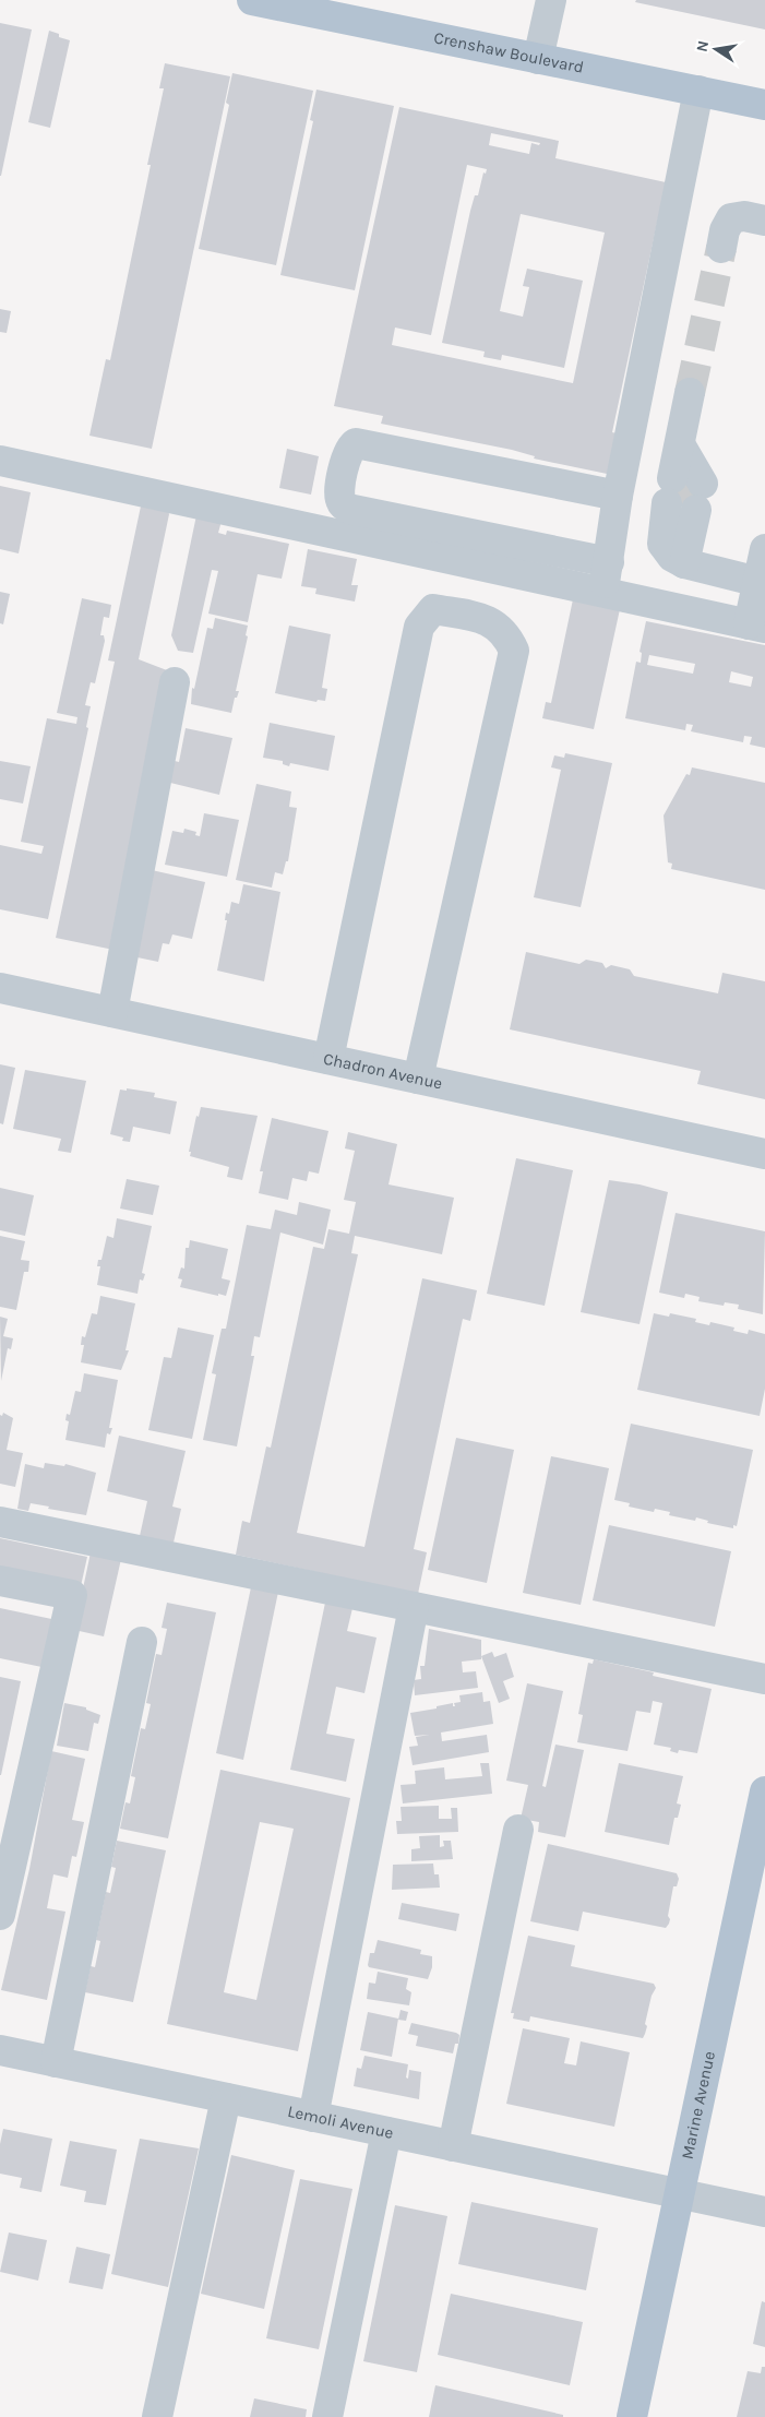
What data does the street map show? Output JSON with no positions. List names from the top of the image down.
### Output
{
  "streets": {
    "main road": ["Crenshaw Boulevard", "Marine Avenue"],
    "street": ["Chadron Avenue", "Lemoli Avenue"]
  },
  "crossings": [
    ["Marine Avenue", "Lemoli Avenue"]
  ],
  "north": "left"
}
